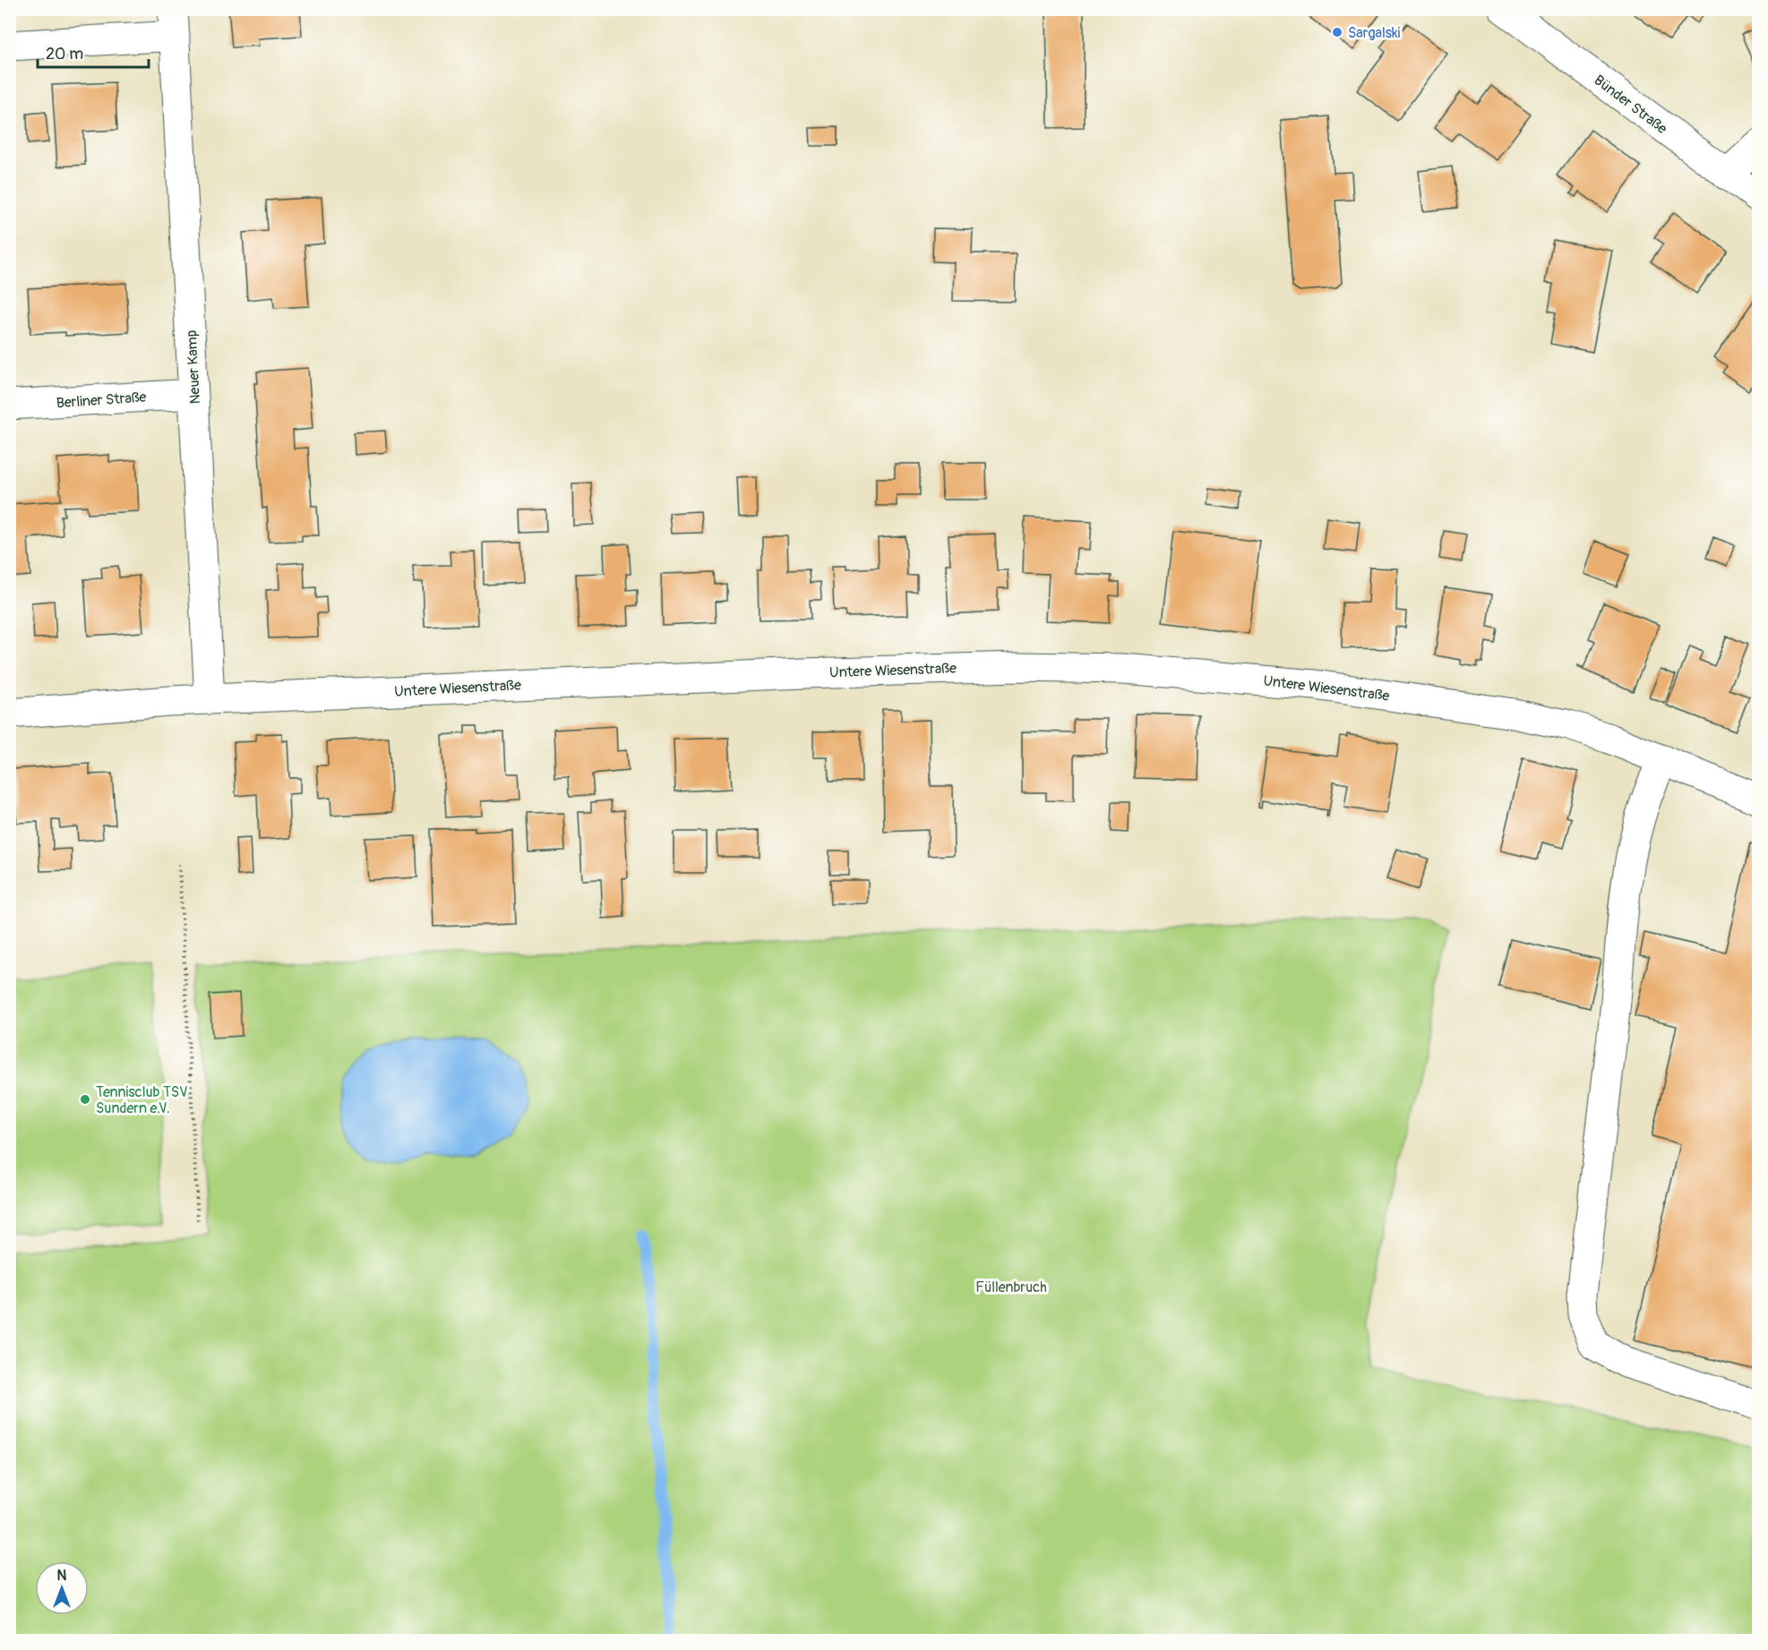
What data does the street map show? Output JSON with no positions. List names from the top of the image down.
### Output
{
  "streets": {
    "street": [
      "Bünder Straße",
      "Neuer Kamp",
      "Berliner Straße",
      "Untere Wiesenstraße"
    ]
  },
  "crossings": [
    ["Neuer Kamp", "Berliner Straße"],
    ["Neuer Kamp", "Untere Wiesenstraße"]
  ],
  "parks": ["Füllenbruch"],
  "places": ["Sargalski", "Tennisclub TSV Sundern e.V."],
  "scale_bar": "20 m",
  "north": "top"
}
